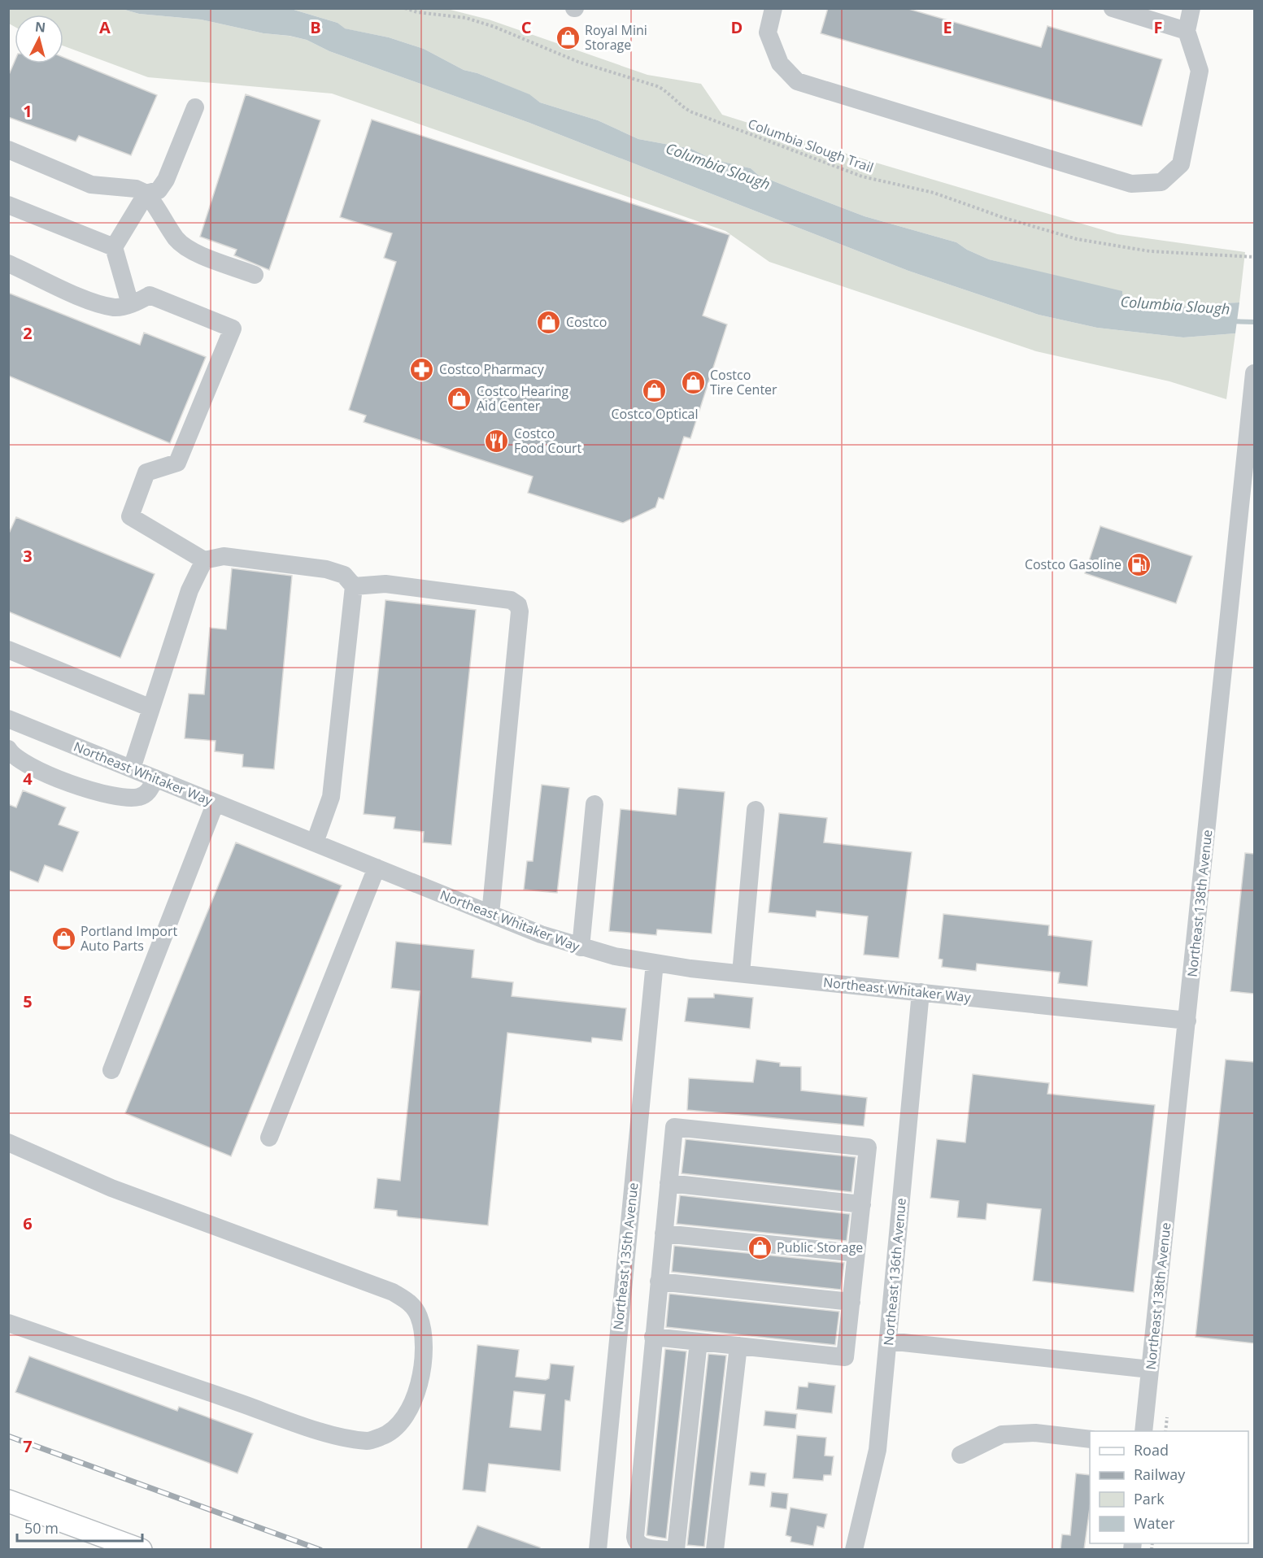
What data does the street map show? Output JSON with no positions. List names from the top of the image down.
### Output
{
  "streets": {
    "street": [
      "Northeast Whitaker Way",
      "Northeast 138th Avenue",
      "Northeast 135th Avenue",
      "Northeast 136th Avenue"
    ],
    "path": ["Columbia Slough Trail"]
  },
  "crossings": [
    ["Northeast Whitaker Way", "Northeast 138th Avenue"],
    ["Northeast Whitaker Way", "Northeast 135th Avenue"],
    ["Northeast Whitaker Way", "Northeast 136th Avenue"]
  ],
  "water": ["Columbia Slough"],
  "places": {
    "shop": [
      "Royal Mini Storage",
      "Costco",
      "Costco Tire Center",
      "Costco Optical",
      "Costco Hearing Aid Center",
      "Portland Import Auto Parts",
      "Public Storage"
    ],
    "pharmacy": ["Costco Pharmacy"],
    "restaurant": ["Costco Food Court"],
    "fuel station": ["Costco Gasoline"]
  },
  "legend": [
    "Road",
    "Railway",
    "Park",
    "Water"
  ],
  "scale_bar": "50 m",
  "north": "top",
  "grid": {
    "columns": [
      "A",
      "B",
      "C",
      "D",
      "E",
      "F"
    ],
    "rows": [
      "1",
      "2",
      "3",
      "4",
      "5",
      "6",
      "7"
    ]
  }
}
